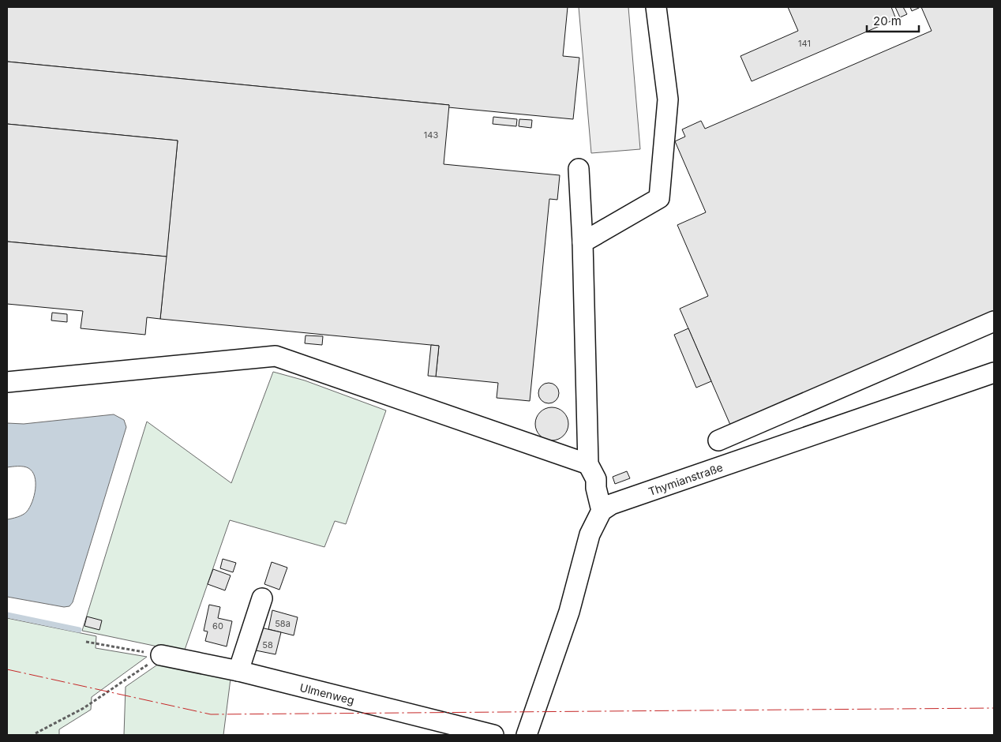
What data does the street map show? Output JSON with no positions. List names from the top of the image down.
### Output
{
  "streets": {
    "street": ["Thymianstraße", "Ulmenweg"]
  },
  "house_numbers": [
    "141",
    "143",
    "58a",
    "60",
    "58"
  ],
  "scale_bar": "20 m"
}
